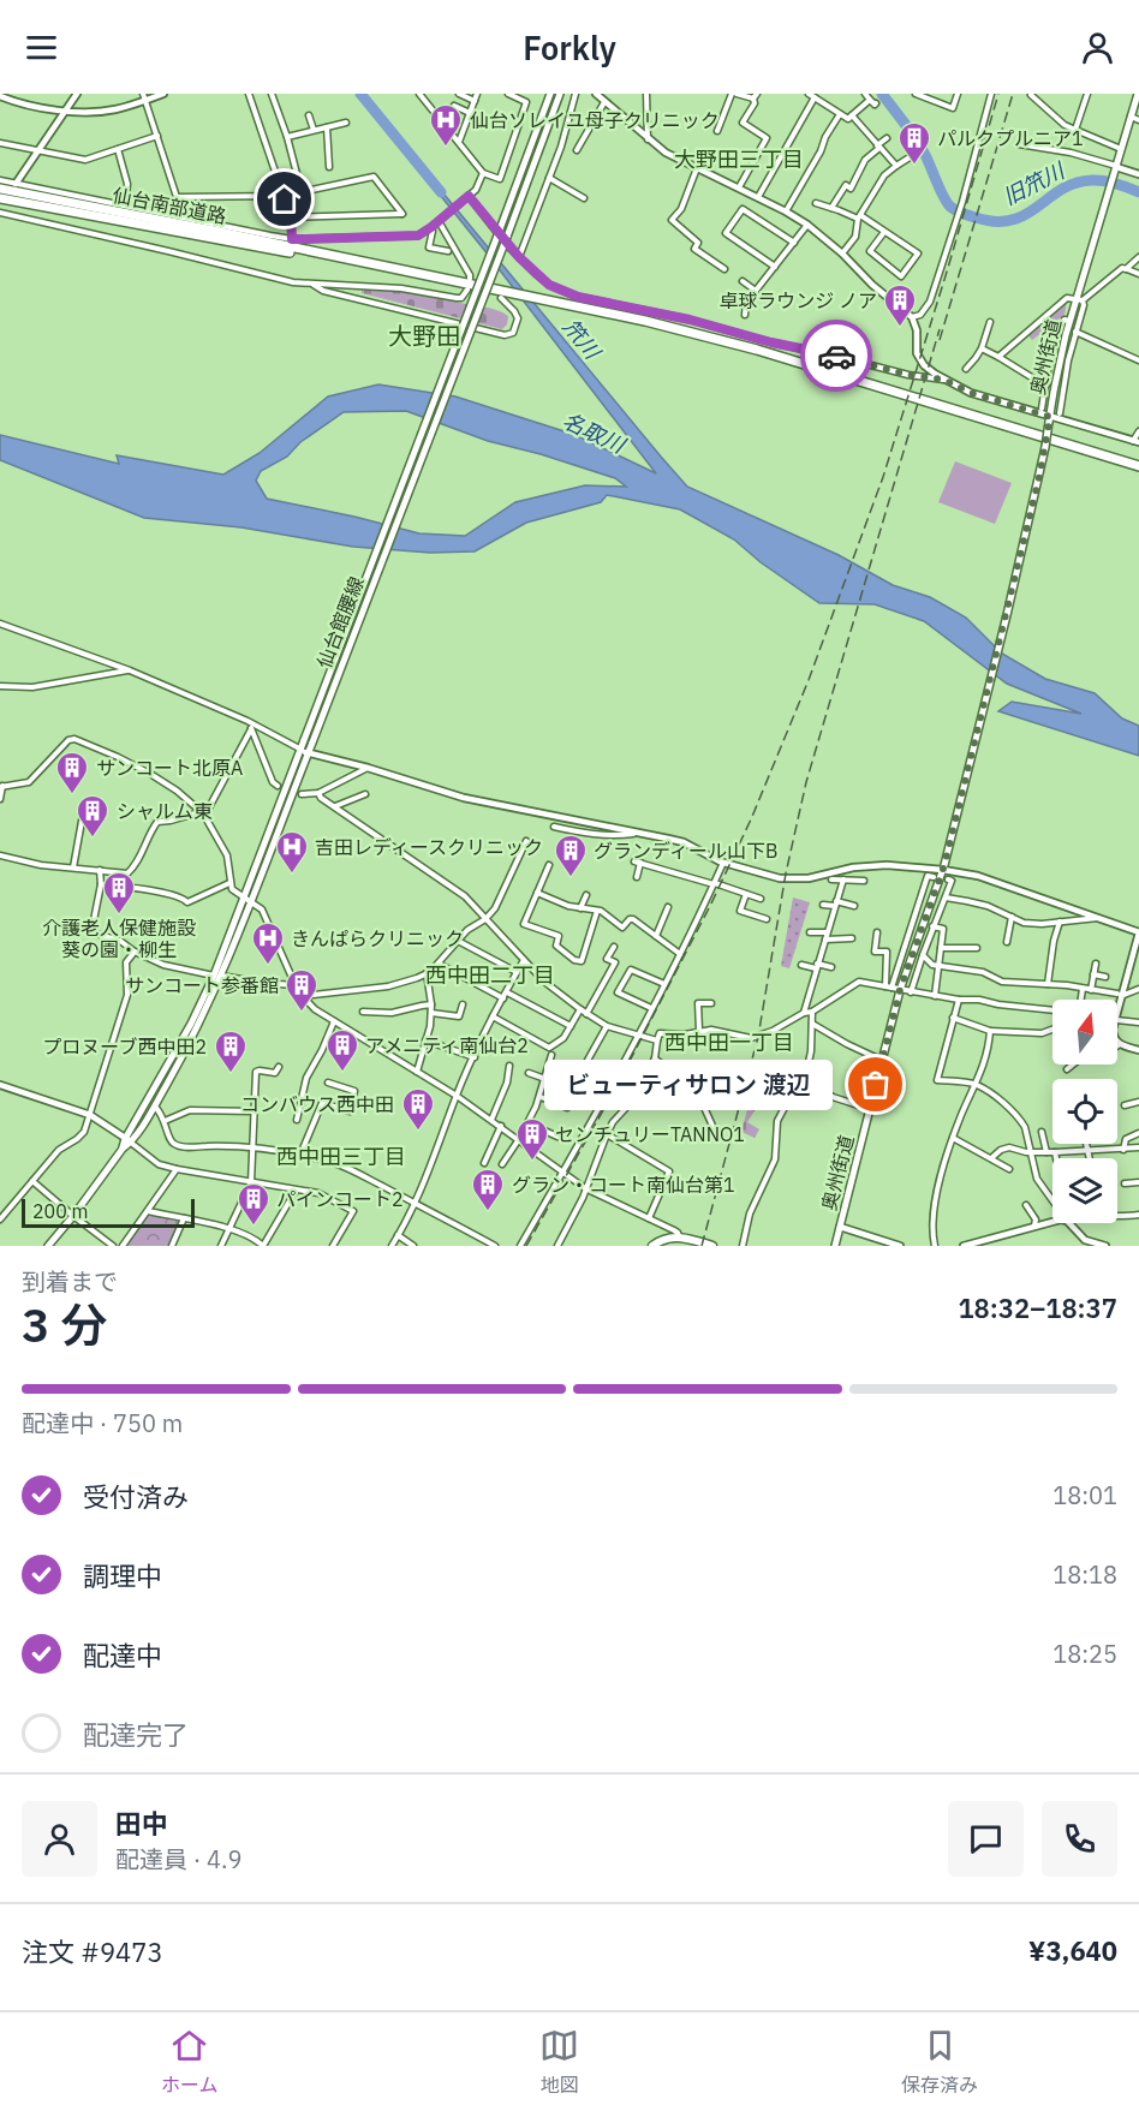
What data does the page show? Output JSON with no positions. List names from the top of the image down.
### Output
{
  "streets": {
    "highway": ["仙台南部道路"],
    "main road": ["奥州街道", "仙台館腰線"]
  },
  "districts": [
    "大野田三丁目",
    "大野田",
    "西中田二丁目",
    "西中田一丁目",
    "西中田三丁目"
  ],
  "water": ["旧笊川", "笊川", "名取川"],
  "places": {
    "hospital": ["仙台ソレイユ母子クリニック", "吉田レディースクリニック", "きんぱらクリニック"],
    "building": [
      "パルクプルニア1",
      "卓球ラウンジ ノア",
      "サンコート北原A",
      "シャルム東",
      "グランディール山下B",
      "介護老人保健施設 葵の園・柳生",
      "サンコート参番館",
      "アメニティ南仙台2",
      "プロヌーブ西中田2",
      "コンバウス西中田",
      "センチュリーTANNO1",
      "グラン・コート南仙台第1",
      "パインコート2"
    ],
    "other": ["ビューティサロン 渡辺"]
  },
  "scale_bar": "200 m",
  "north": "top",
  "page": {
    "header": "Forkly",
    "bubble": "ビューティサロン 渡辺",
    "scale": "200 m",
    "heading": ["3 分", "到着まで", "18:32–18:37"],
    "panel": [
      "田中",
      "配達員 · 4.9",
      "注文 #9473",
      "¥3,640"
    ],
    "bar": "配達中 · 750 m",
    "list": [
      ["受付済み", "18:01"],
      ["調理中", "18:18"],
      ["配達中", "18:25"],
      "配達完了"
    ],
    "tabs": ["ホーム", "地図", "保存済み"]
  }
}
